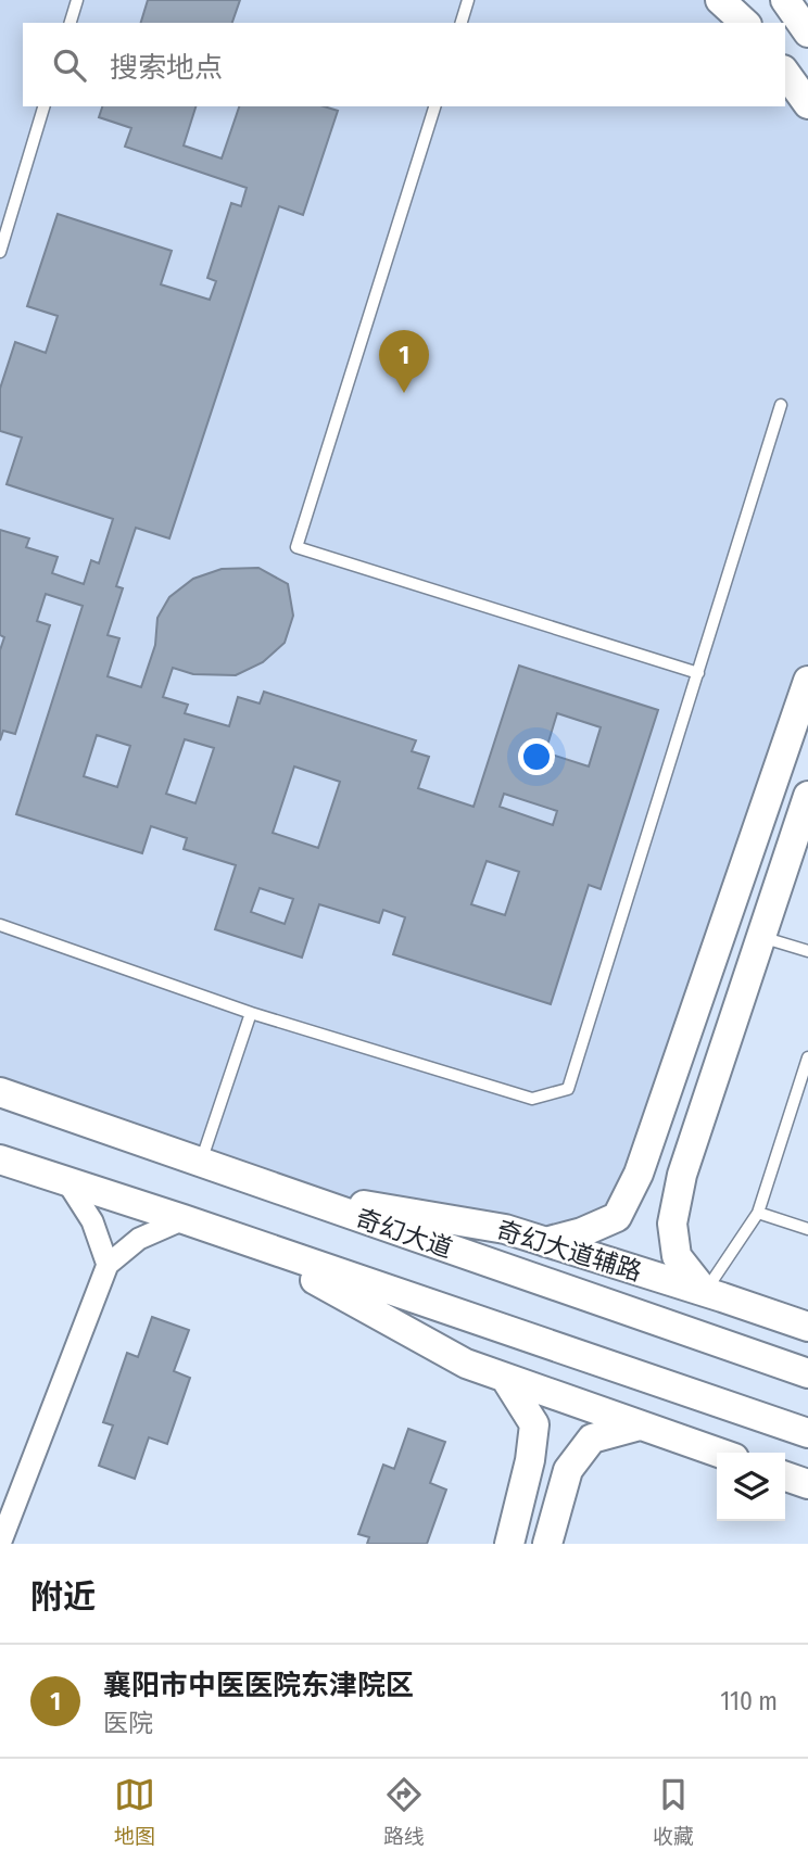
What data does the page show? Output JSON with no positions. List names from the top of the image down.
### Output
{
  "streets": {
    "street": ["奇幻大道", "奇幻大道辅路"]
  },
  "crossings": [
    ["奇幻大道", "奇幻大道辅路"]
  ],
  "page": {
    "search": "搜索地点",
    "pins": "1",
    "heading": "附近",
    "list": [
      {
        "mark": "1",
        "name": "襄阳市中医医院东津院区",
        "note": "医院",
        "value": "110 m"
      }
    ],
    "nav": ["地图", "路线", "收藏"]
  }
}
